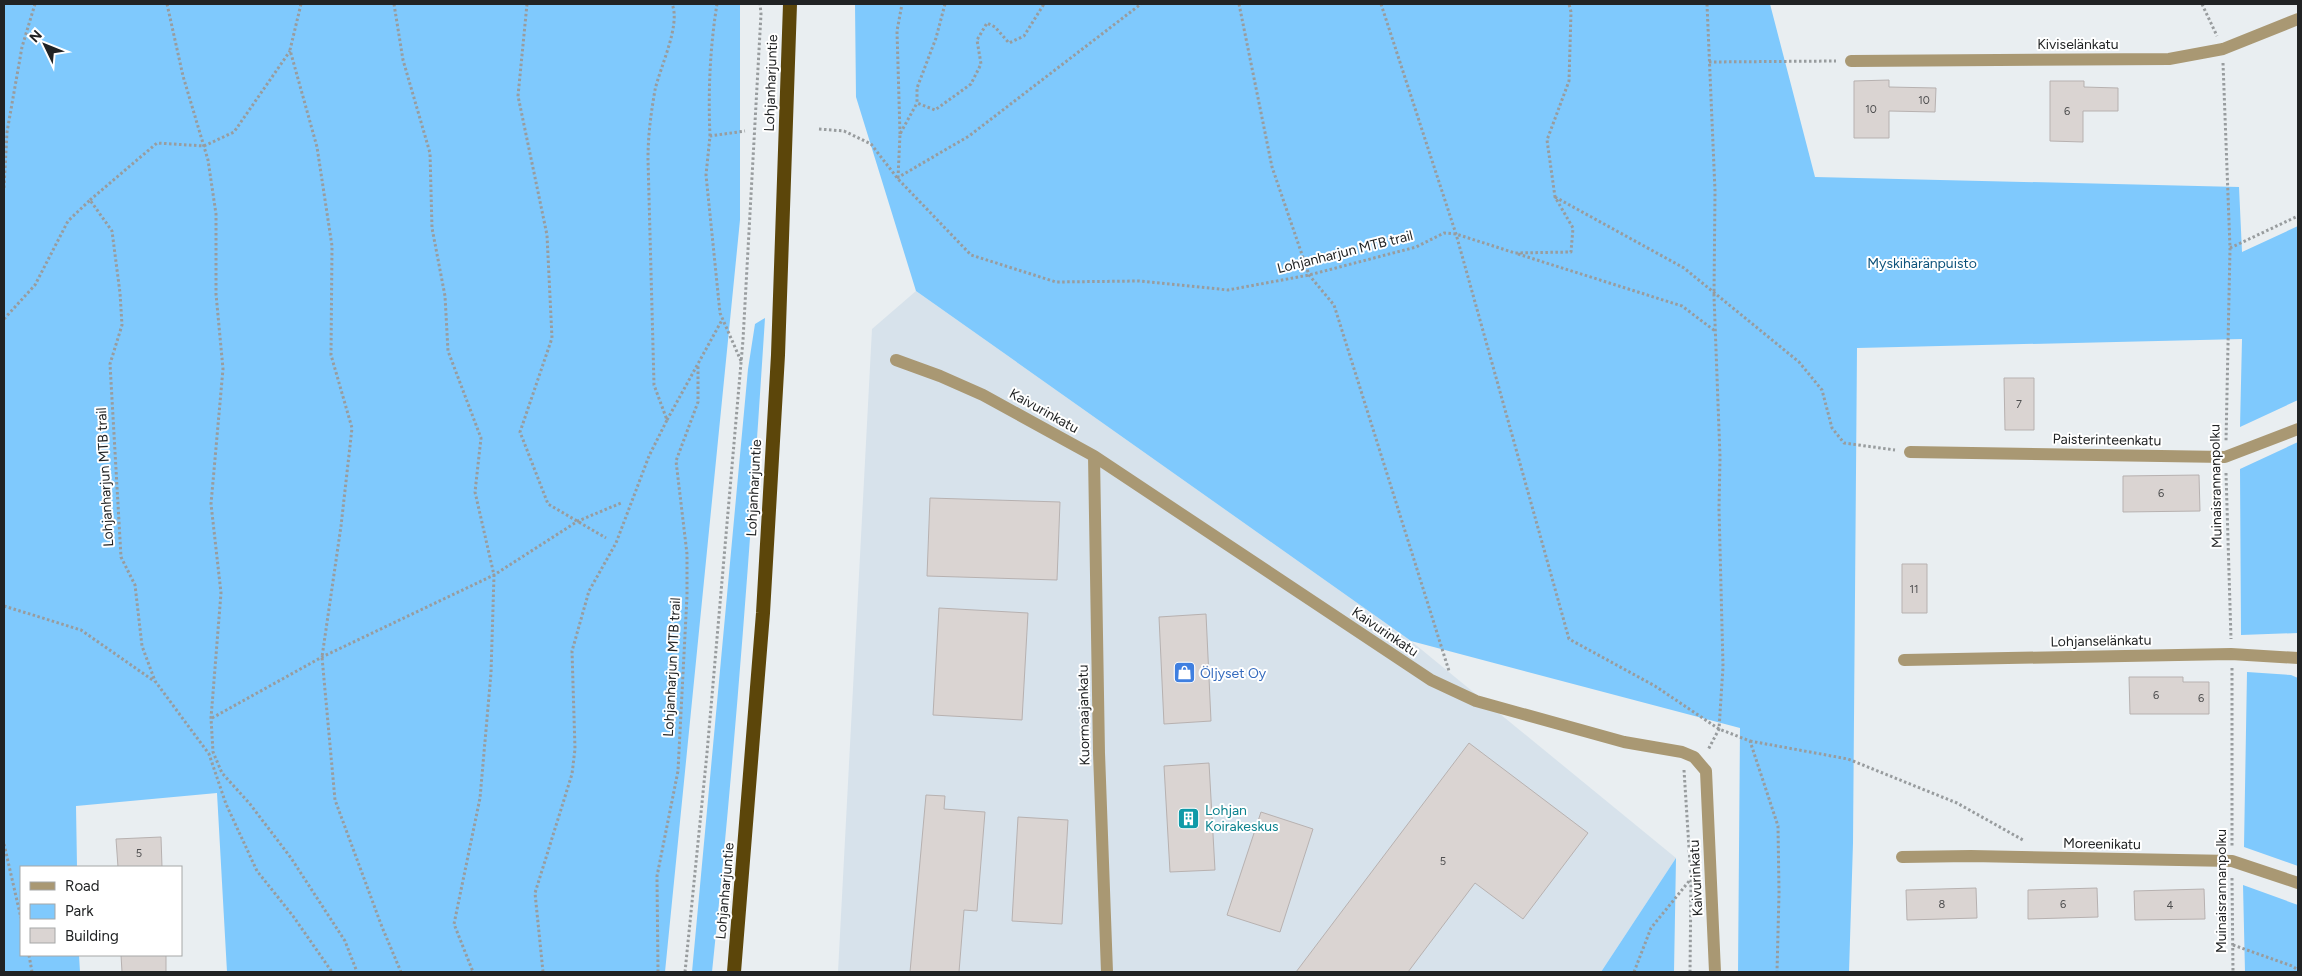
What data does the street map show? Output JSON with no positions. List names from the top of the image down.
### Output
{
  "streets": {
    "highway": ["Lohjanharjuntie"],
    "street": [
      "Kiviselänkatu",
      "Kaivurinkatu",
      "Paisterinteenkatu",
      "Lohjanselänkatu",
      "Kuormaajankatu",
      "Moreenikatu"
    ],
    "path": ["Lohjanharjun MTB trail", "Muinaisrannanpolku"]
  },
  "crossings": [
    ["Kiviselänkatu", "Muinaisrannanpolku"],
    ["Kaivurinkatu", "Kuormaajankatu"],
    ["Paisterinteenkatu", "Muinaisrannanpolku"],
    ["Muinaisrannanpolku", "Lohjanselänkatu"],
    ["Muinaisrannanpolku", "Moreenikatu"]
  ],
  "parks": ["Myskihäränpuisto"],
  "places": {
    "shop": ["Öljyset Oy"],
    "building": ["Lohjan Koirakeskus"]
  },
  "house_numbers": [
    "10",
    "10",
    "6",
    "7",
    "6",
    "11",
    "6",
    "6",
    "5",
    "5",
    "8",
    "6",
    "4"
  ],
  "legend": ["Road", "Park", "Building"],
  "north": "top left"
}
